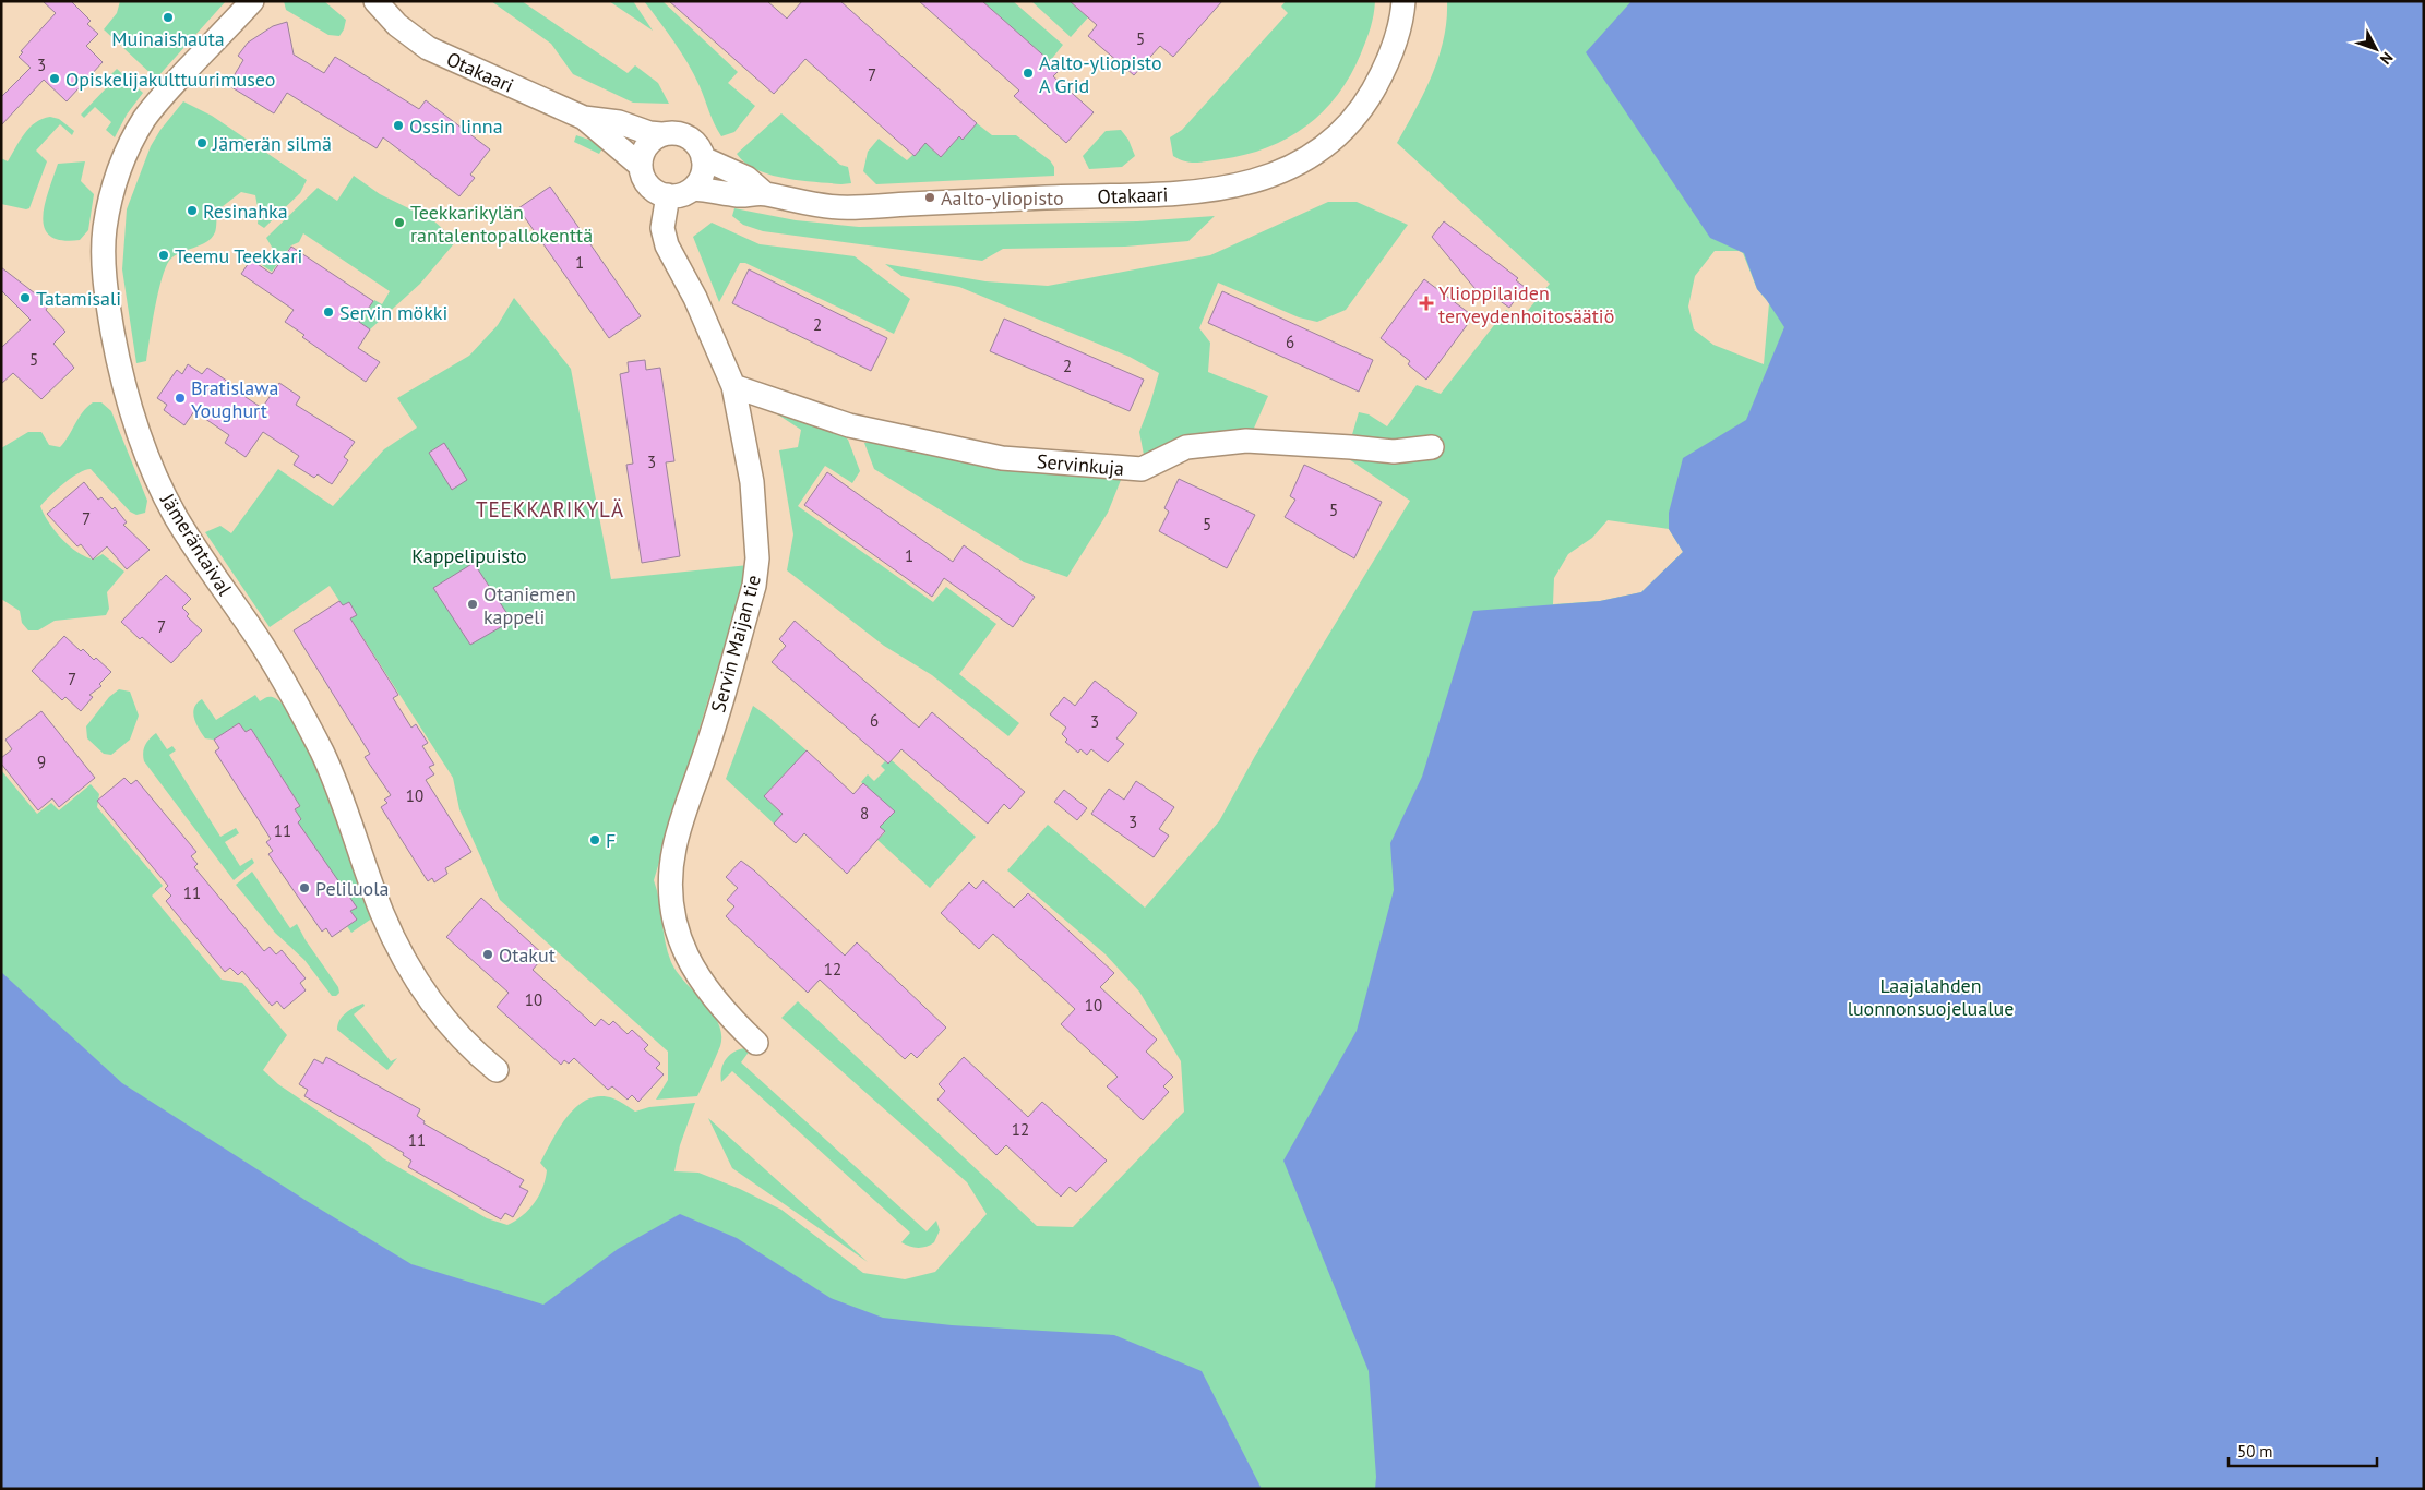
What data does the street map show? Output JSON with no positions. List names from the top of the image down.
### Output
{
  "streets": {
    "street": [
      "Otakaari",
      "Servinkuja",
      "Jämeräntaival",
      "Servin Maijan tie"
    ]
  },
  "crossings": [
    ["Otakaari", "Servin Maijan tie"],
    ["Servinkuja", "Servin Maijan tie"]
  ],
  "districts": ["TEEKKARIKYLÄ"],
  "parks": ["Kappelipuisto", "Laajalahden luonnonsuojelualue"],
  "places": {
    "other": [
      "Muinaishauta",
      "Aalto-yliopisto A Grid",
      "Opiskelijakulttuurimuseo",
      "Ossin linna",
      "Jämerän silmä",
      "Aalto-yliopisto",
      "Resinahka",
      "Teekkarikylän rantalentopallokenttä",
      "Teemu Teekkari",
      "Tatamisali",
      "Servin mökki",
      "Bratislawa Youghurt",
      "Otaniemen kappeli",
      "F",
      "Peliluola",
      "Otakut"
    ],
    "health": ["Ylioppilaiden terveydenhoitosäätiö"]
  },
  "house_numbers": [
    "5",
    "3",
    "7",
    "1",
    "2",
    "6",
    "5",
    "2",
    "3",
    "5",
    "7",
    "5",
    "1",
    "7",
    "7",
    "6",
    "3",
    "9",
    "10",
    "8",
    "3",
    "11",
    "11",
    "12",
    "10",
    "10",
    "12",
    "11"
  ],
  "scale_bar": "50 m",
  "north": "bottom right"
}
